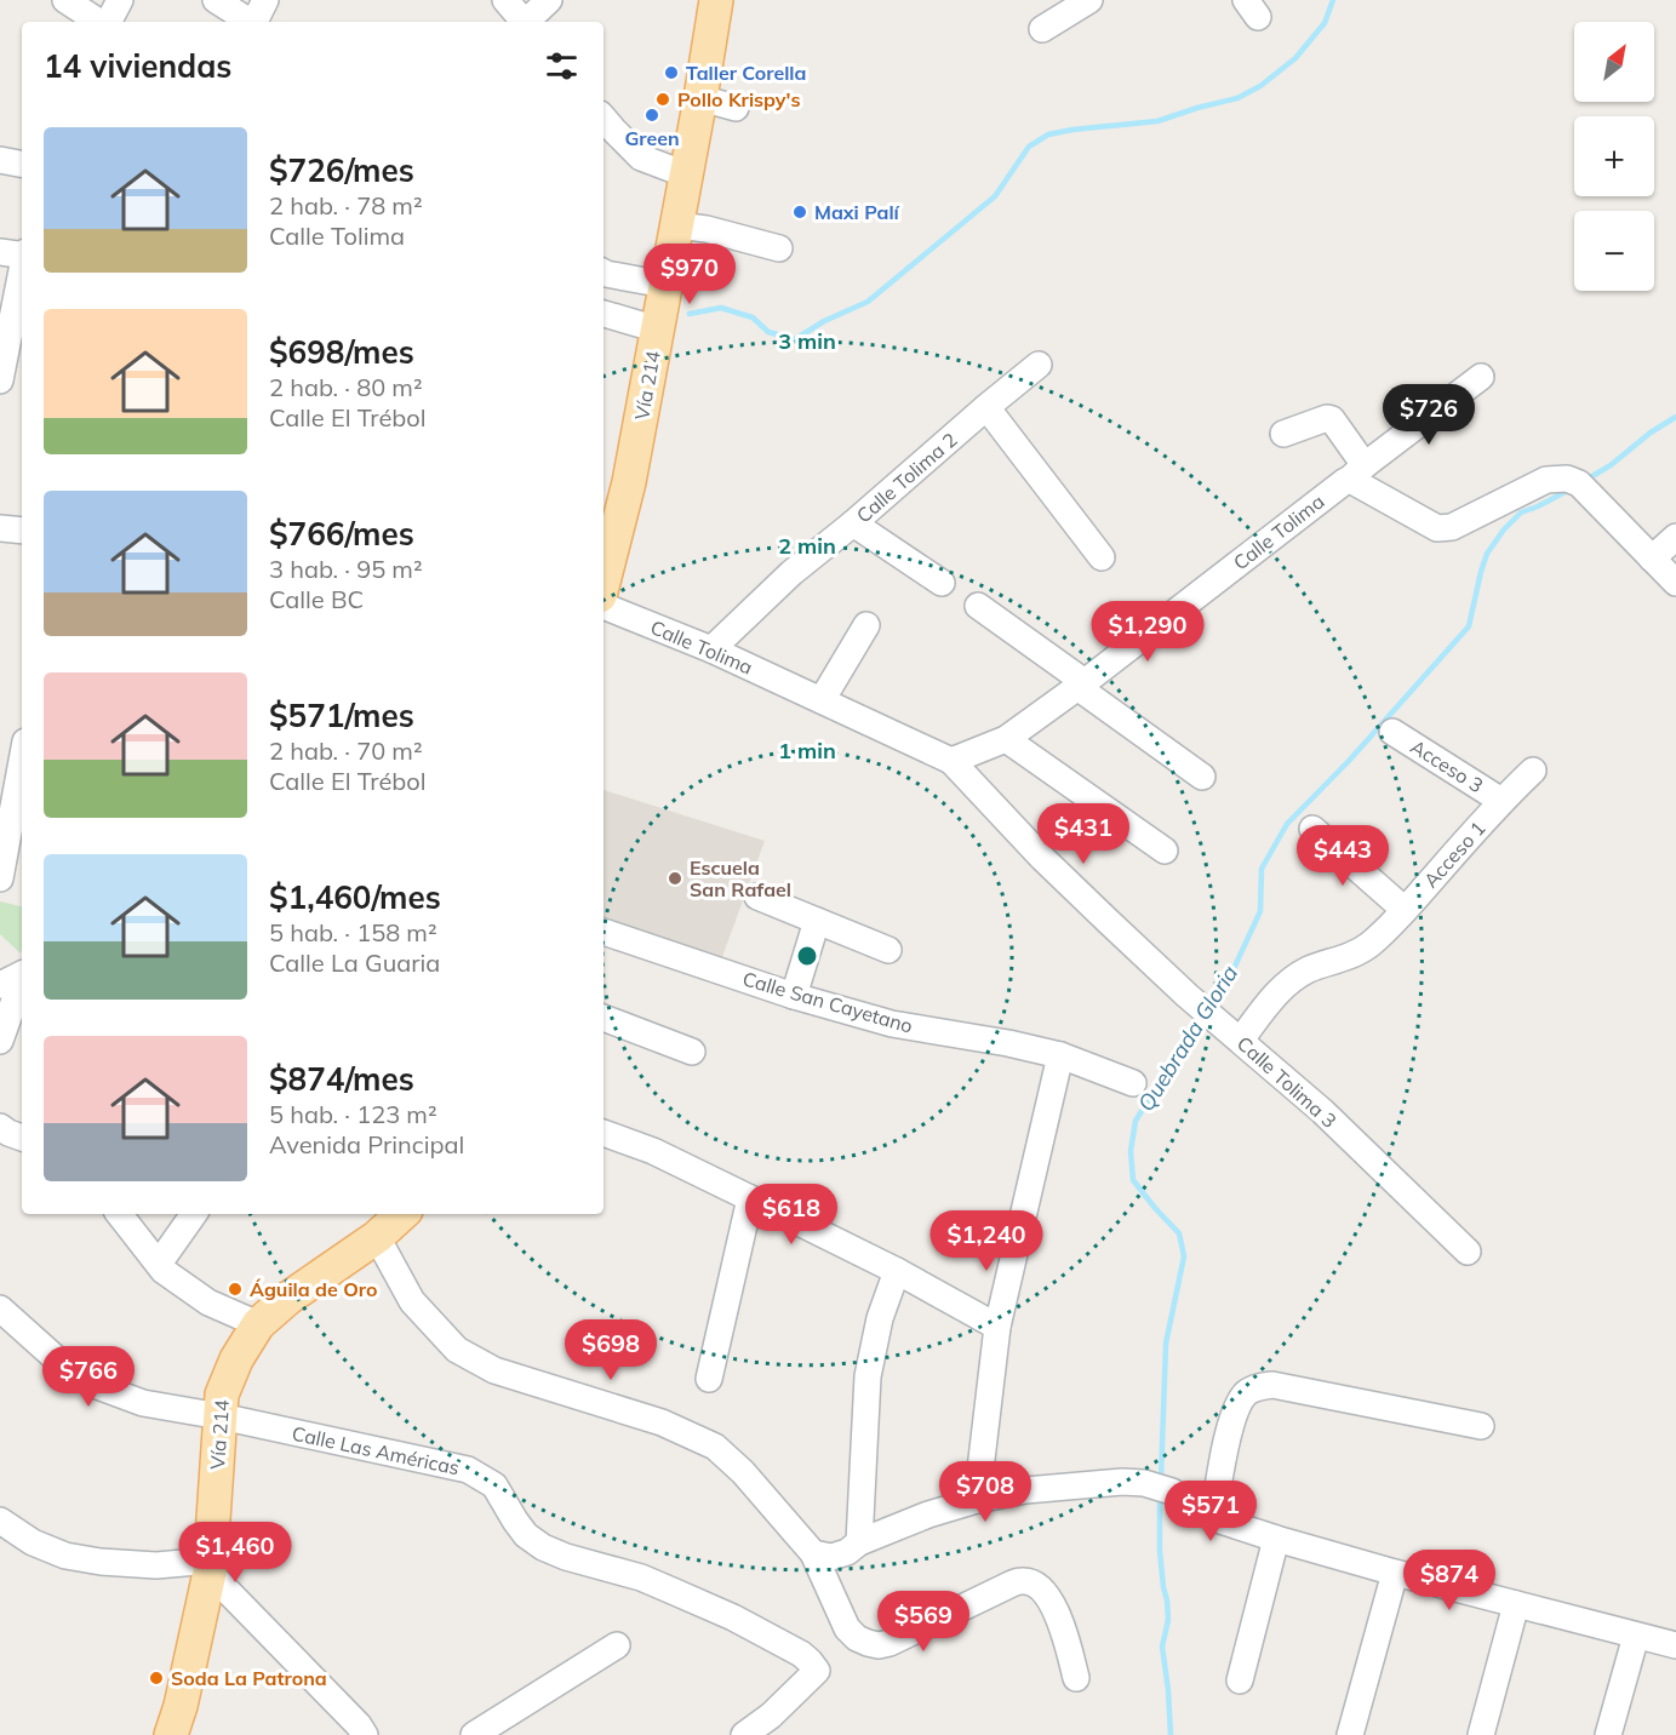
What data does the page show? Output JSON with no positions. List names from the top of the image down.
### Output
{
  "streets": {
    "main road": ["Vía 214"],
    "street": [
      "Calle Tolima 2",
      "Calle Tolima",
      "Acceso 3",
      "Acceso 1",
      "Calle San Cayetano",
      "Calle Tolima 3",
      "Calle Las Américas"
    ]
  },
  "crossings": [
    ["Vía 214", "Calle Las Américas"],
    ["Calle Tolima 2", "Calle Tolima"],
    ["Calle Tolima", "Calle Tolima 3"],
    ["Acceso 3", "Acceso 1"],
    ["Acceso 1", "Calle Tolima 3"]
  ],
  "water": ["Quebrada Gloria"],
  "places": [
    "Taller Corella",
    "Pollo Krispy's",
    "Green",
    "Maxi Palí",
    "Escuela San Rafael",
    "Águila de Oro",
    "Soda La Patrona"
  ],
  "north": "top right",
  "page": {
    "map_buttons": ["+", "−"],
    "heading": "14 viviendas",
    "list": [
      {
        "name": "$726/mes",
        "note": "2 hab. · 78 m² · Calle Tolima"
      },
      {
        "name": "$698/mes",
        "note": "2 hab. · 80 m² · Calle El Trébol"
      },
      {
        "name": "$766/mes",
        "note": "3 hab. · 95 m² · Calle BC"
      },
      {
        "name": "$571/mes",
        "note": "2 hab. · 70 m² · Calle El Trébol"
      },
      {
        "name": "$1,460/mes",
        "note": "5 hab. · 158 m² · Calle La Guaria"
      },
      {
        "name": "$874/mes",
        "note": "5 hab. · 123 m² · Avenida Principal"
      }
    ],
    "price": [
      "$970",
      "$726",
      "$1,290",
      "$431",
      "$443",
      "$618",
      "$1,240",
      "$698",
      "$766",
      "$708",
      "$571",
      "$1,460",
      "$874",
      "$569"
    ]
  },
  "rings": ["3 min", "2 min", "1 min"]
}
